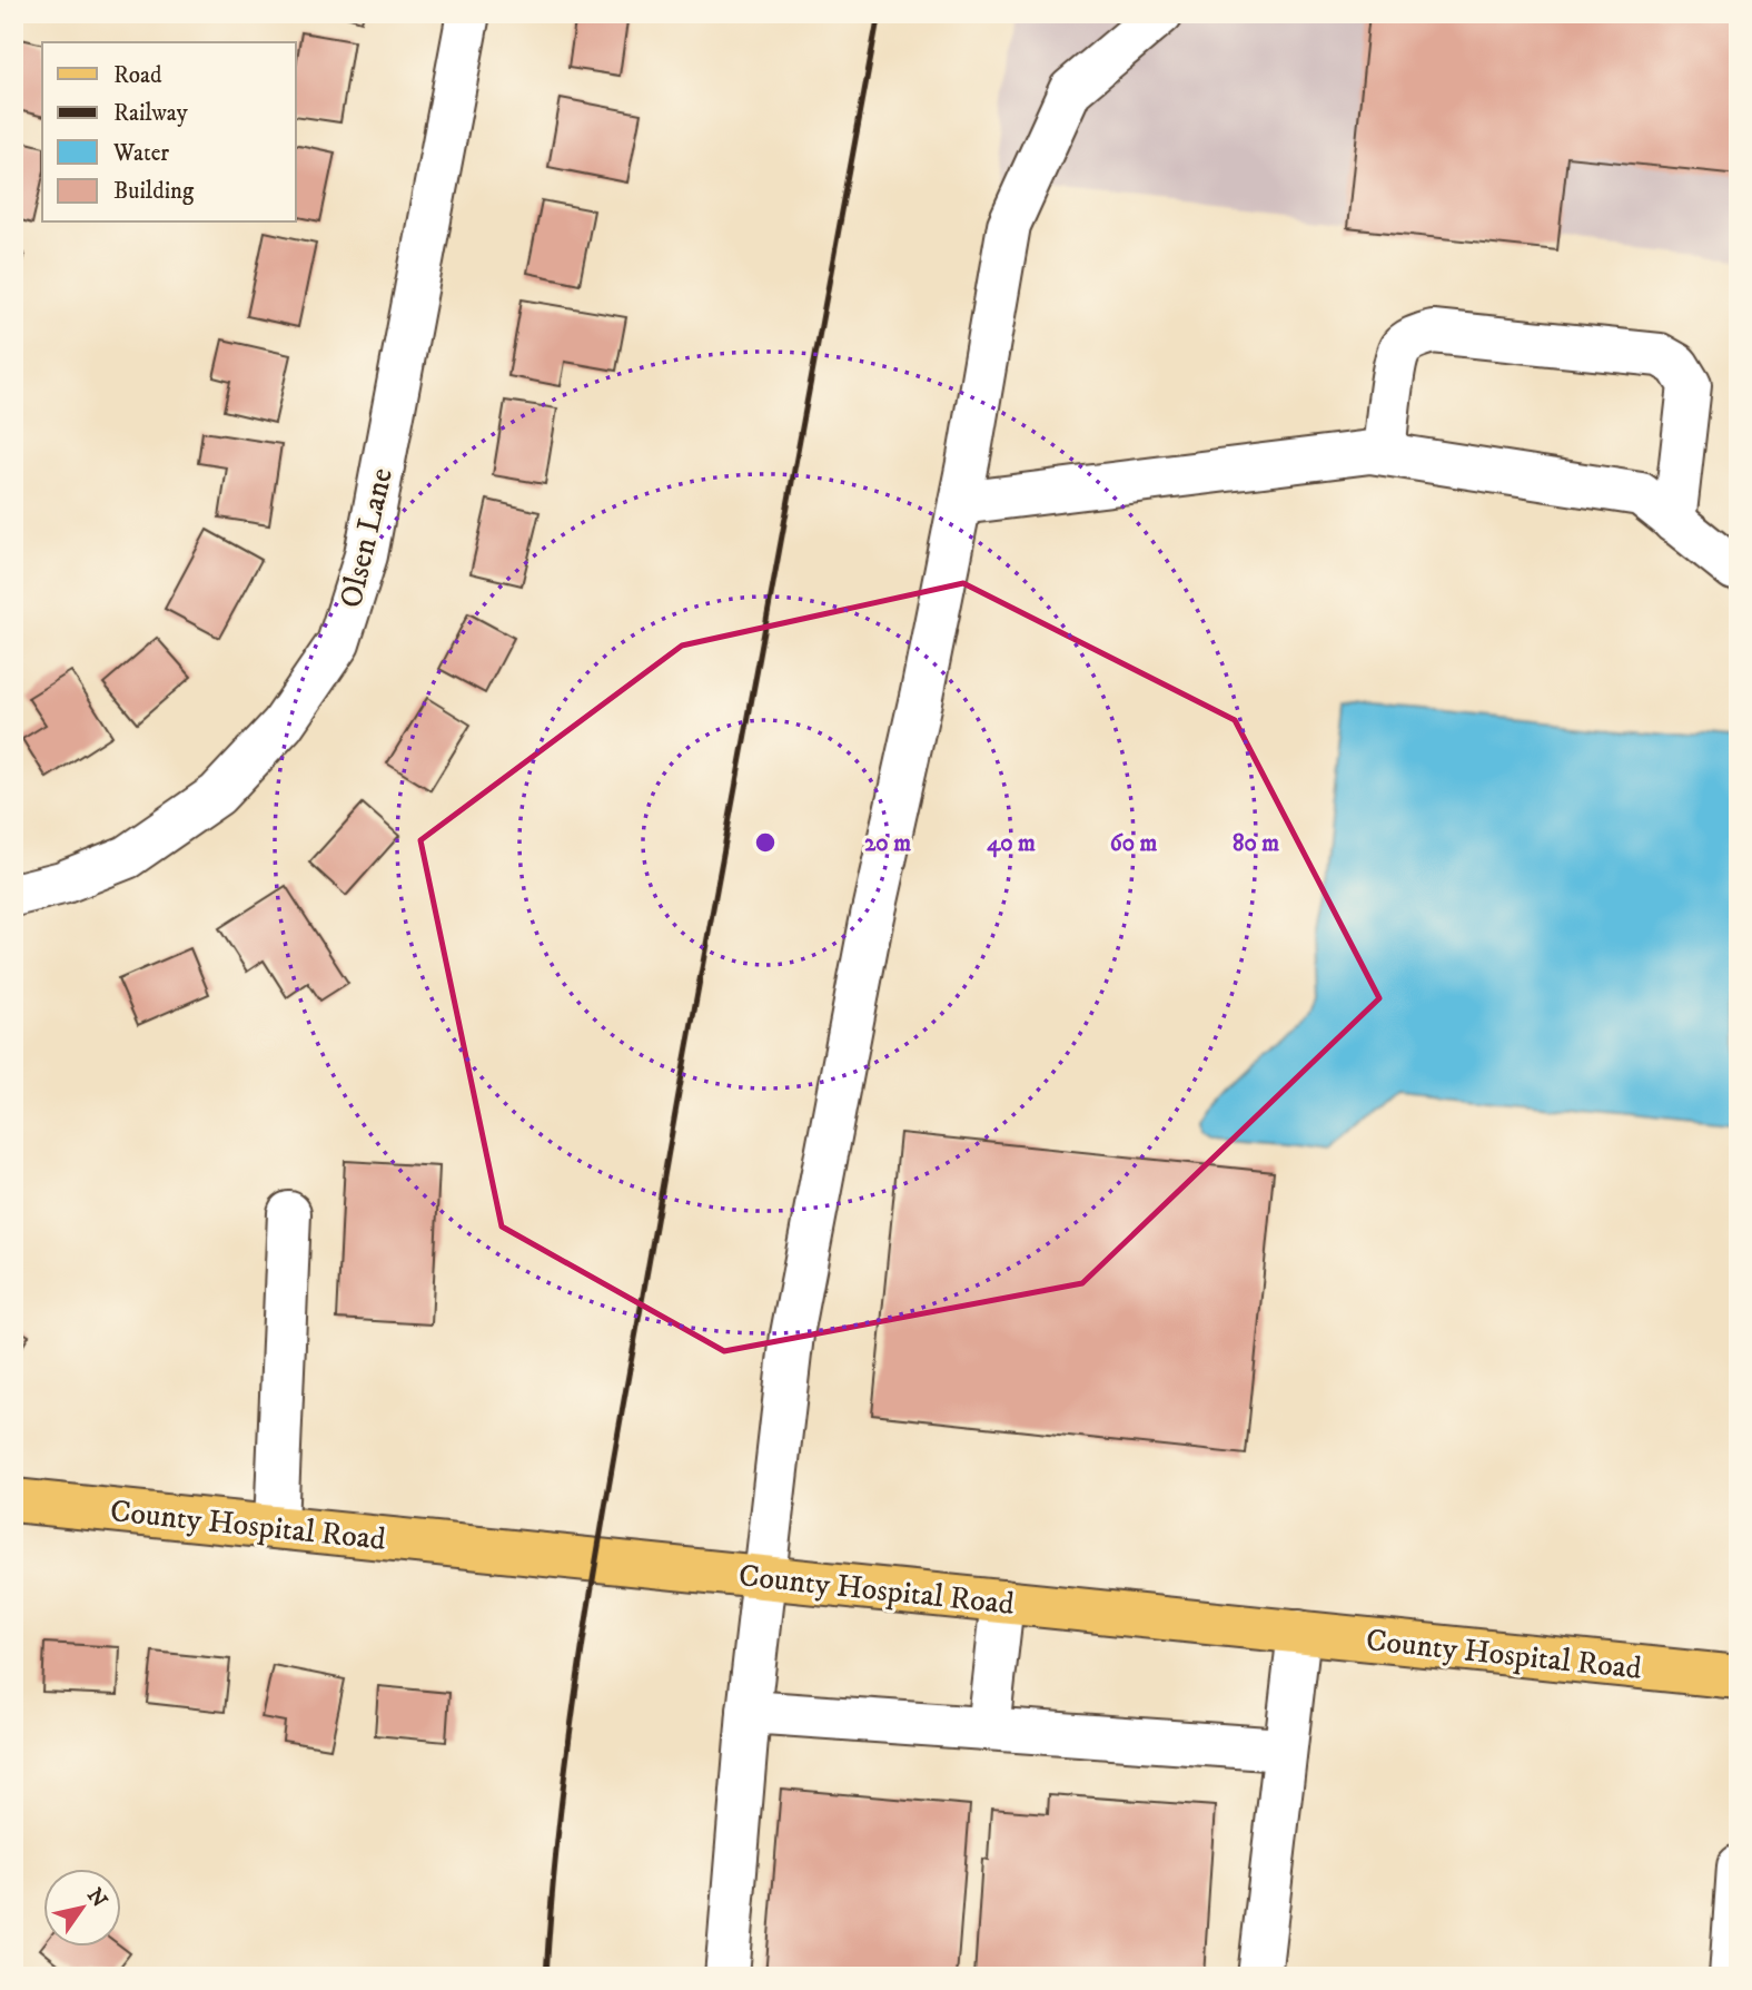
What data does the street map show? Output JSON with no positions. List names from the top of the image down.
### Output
{
  "streets": {
    "main road": ["County Hospital Road"],
    "street": ["Olsen Lane"]
  },
  "legend": [
    "Road",
    "Railway",
    "Water",
    "Building"
  ],
  "north": "top right",
  "rings": [
    "20 m",
    "40 m",
    "60 m",
    "80 m"
  ]
}
